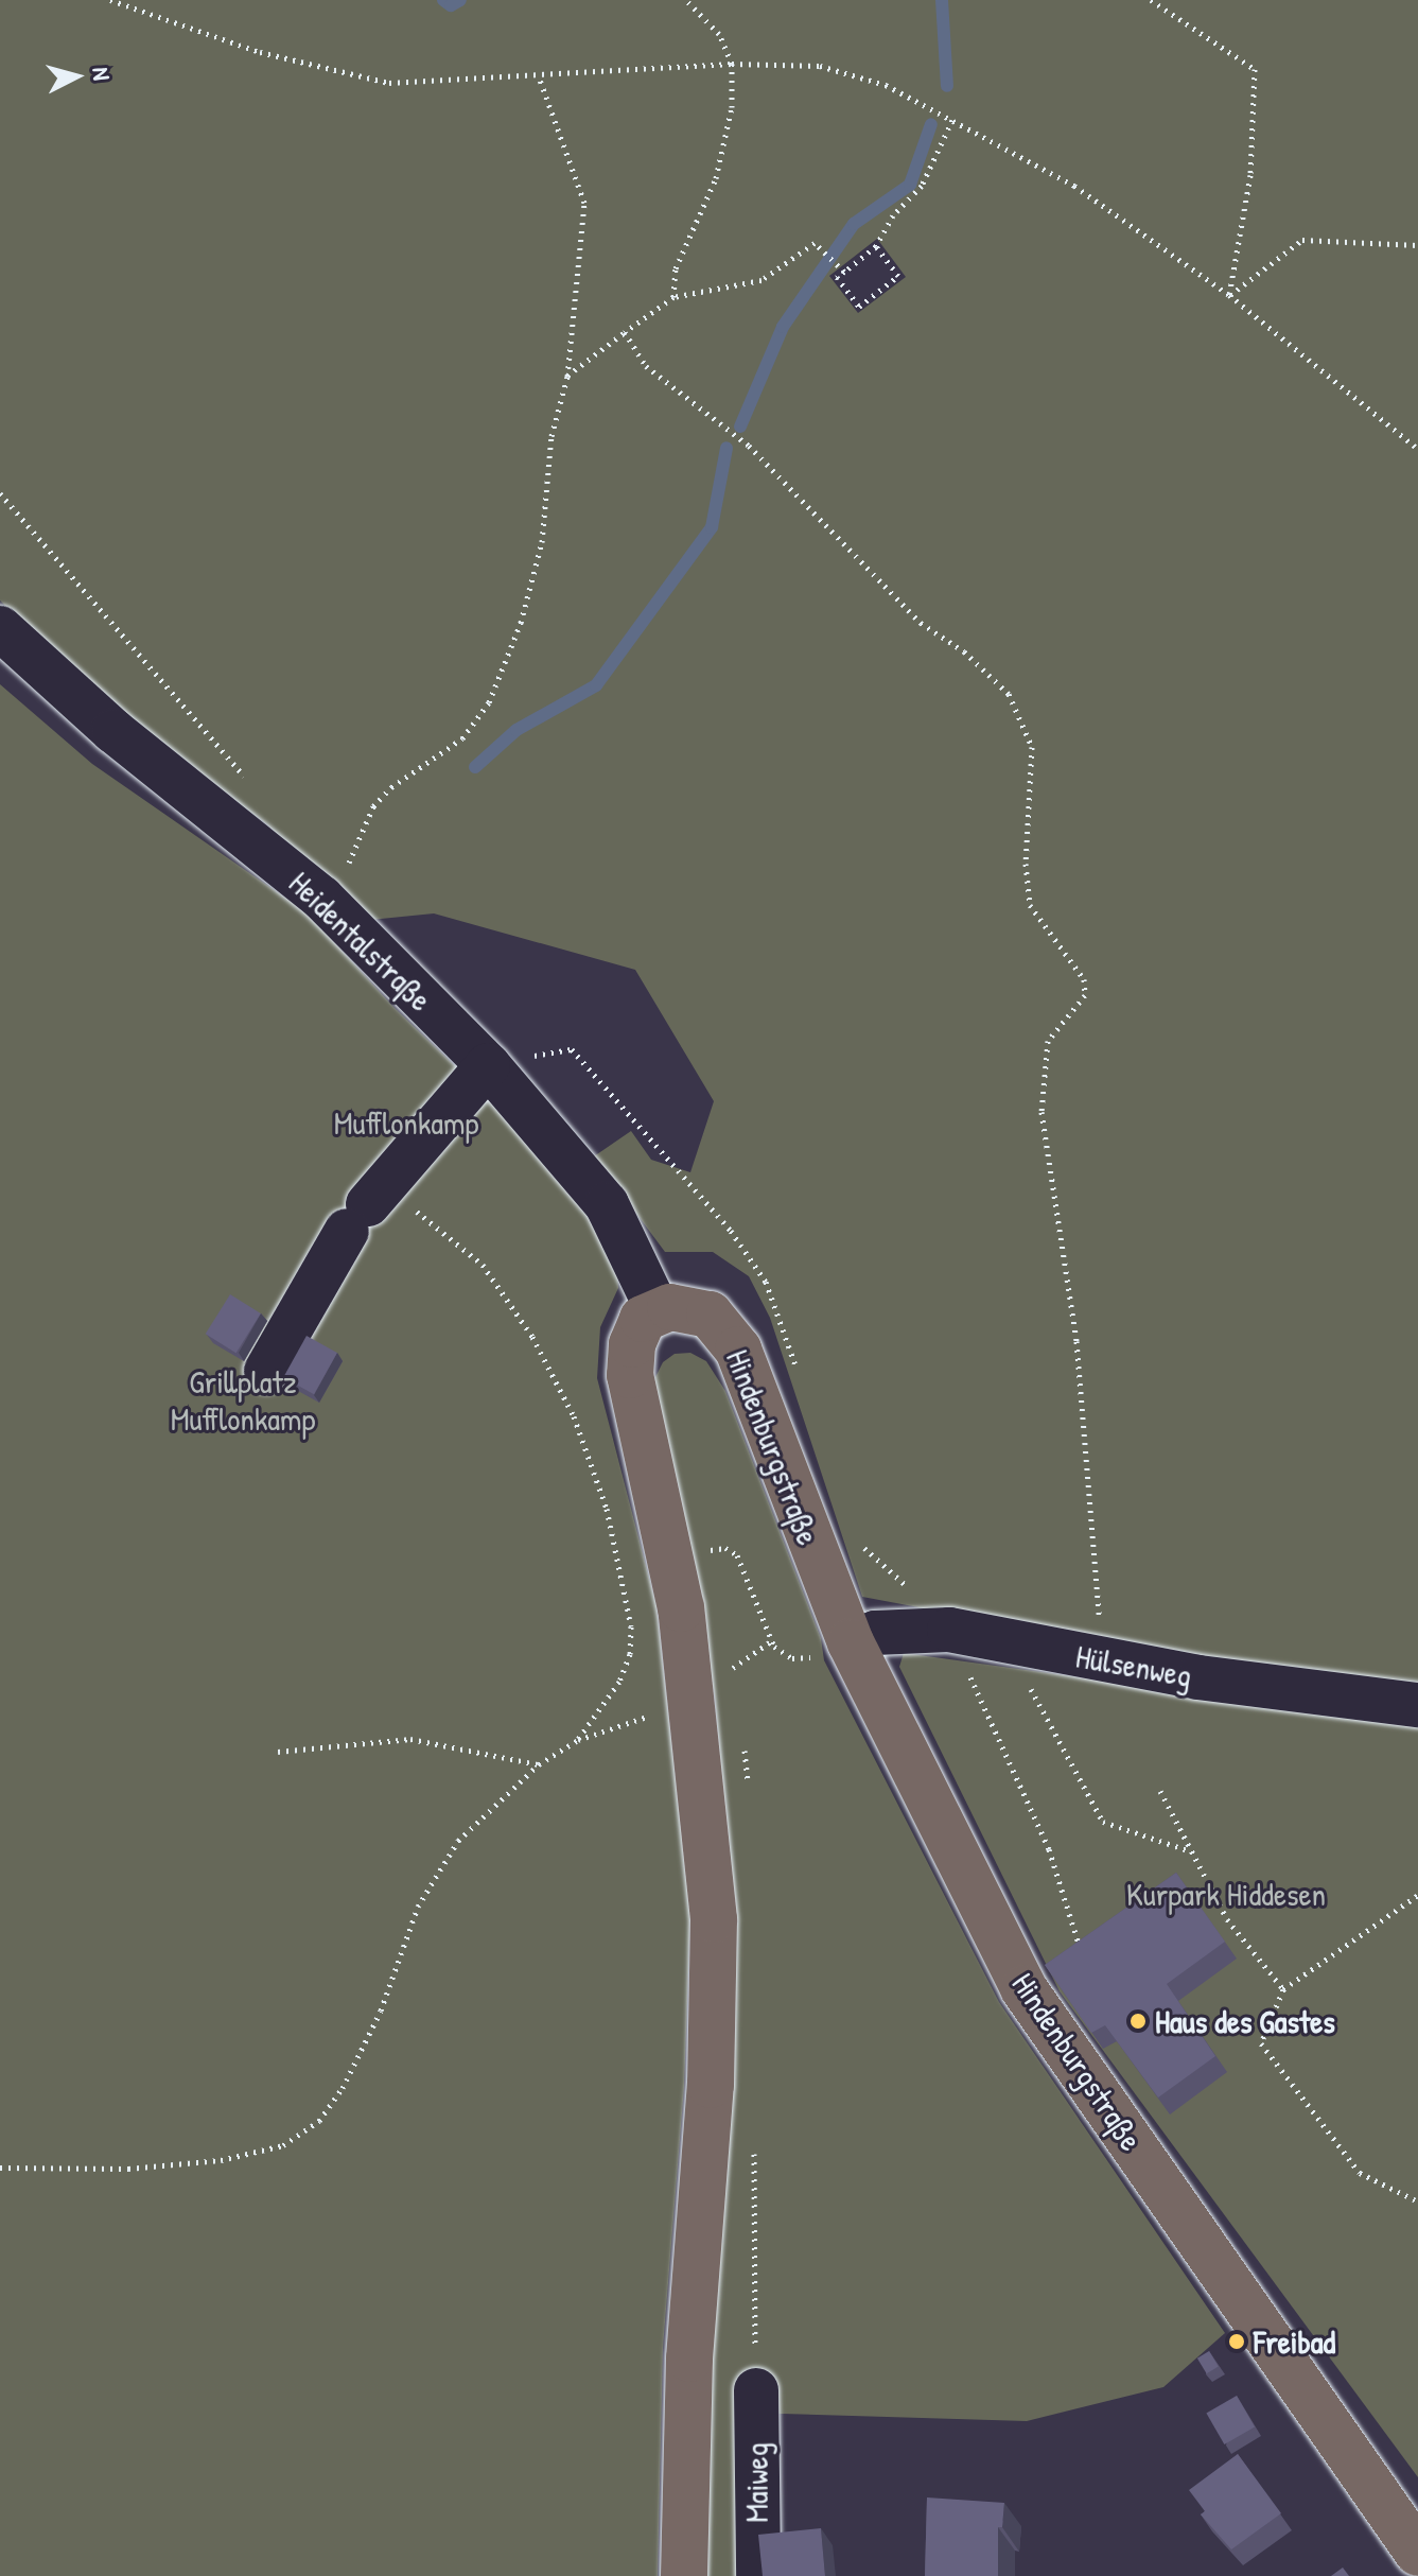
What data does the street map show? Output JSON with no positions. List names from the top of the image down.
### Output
{
  "streets": {
    "main road": ["Hindenburgstraße"],
    "street": ["Heidentalstraße", "Hülsenweg", "Maiweg"]
  },
  "crossings": [
    ["Heidentalstraße", "Hindenburgstraße"],
    ["Hindenburgstraße", "Hülsenweg"]
  ],
  "parks": ["Mufflonkamp", "Grillplatz Mufflonkamp", "Kurpark Hiddesen"],
  "places": ["Haus des Gastes", "Freibad"],
  "north": "right"
}
